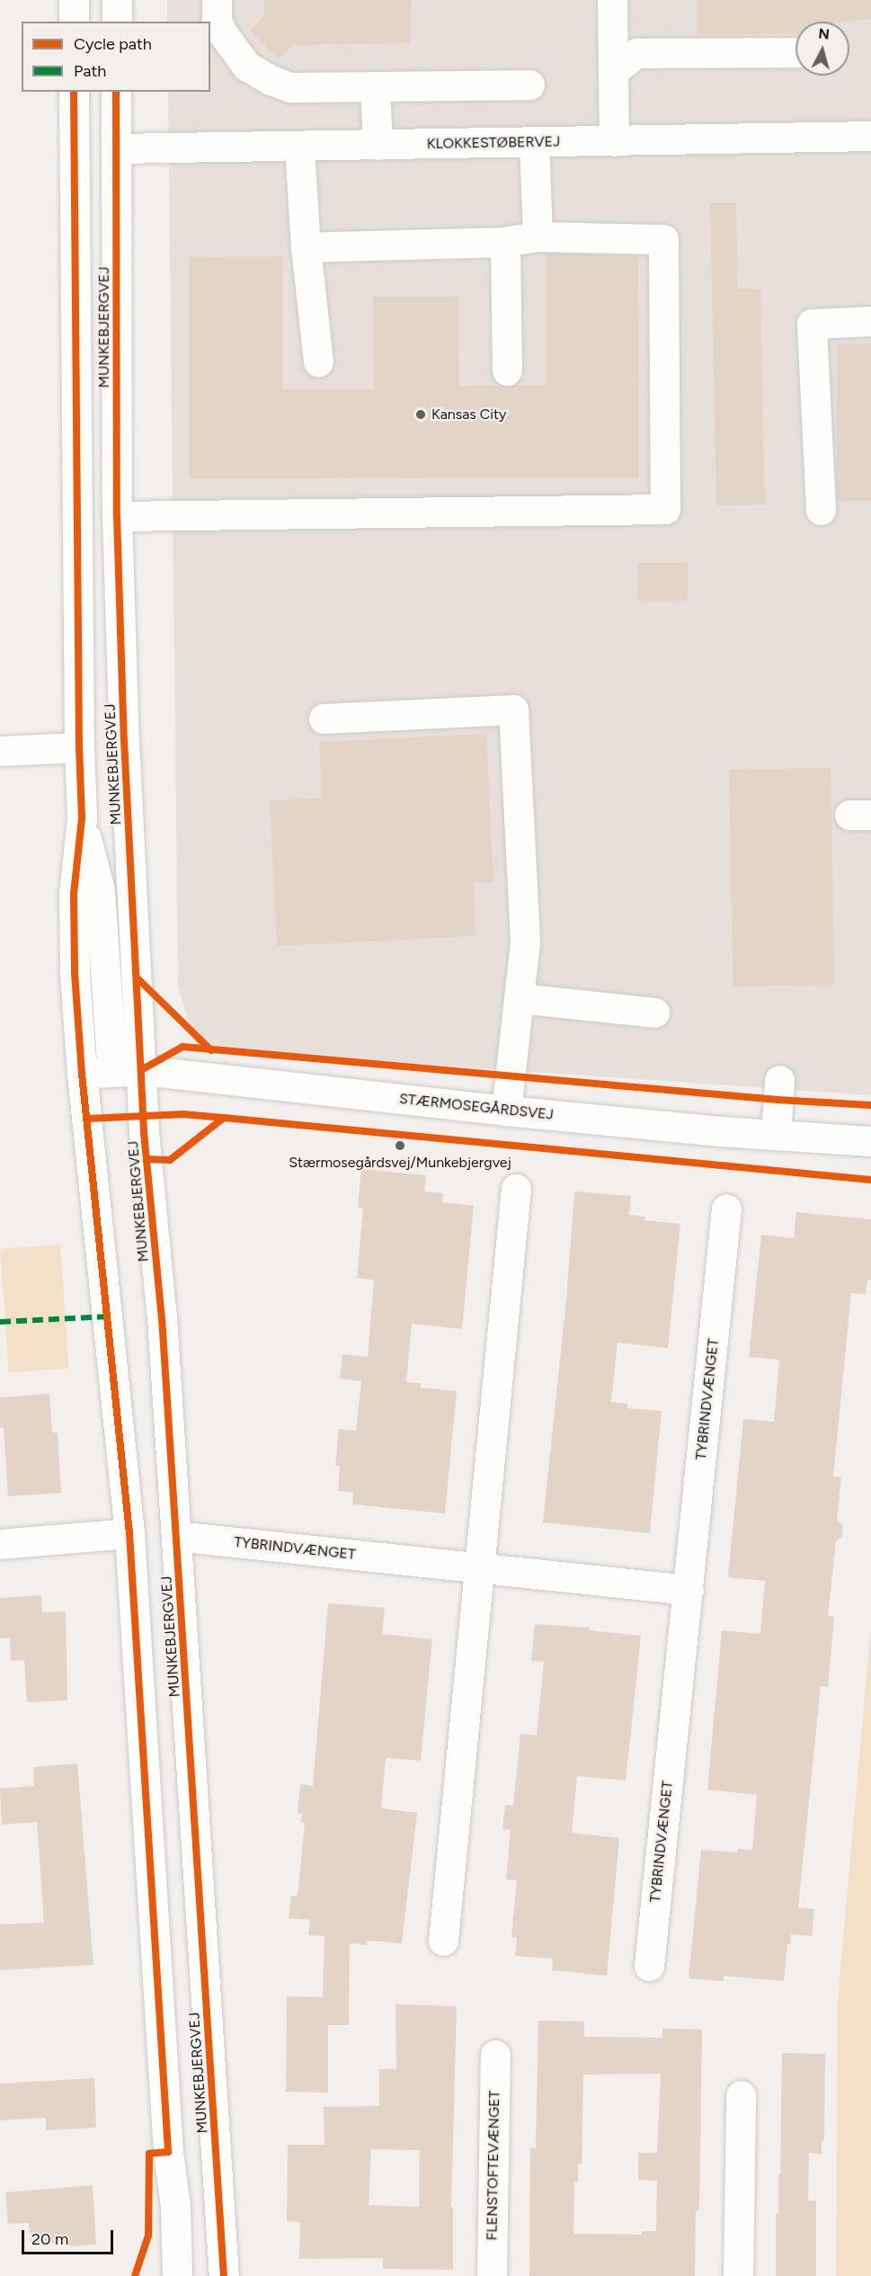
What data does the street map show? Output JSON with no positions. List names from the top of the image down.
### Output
{
  "streets": {
    "street": [
      "KLOKKESTØBERVEJ",
      "MUNKEBJERGVEJ",
      "STÆRMOSEGÅRDSVEJ",
      "TYBRINDVÆNGET",
      "FLENSTOFTEVÆNGET"
    ]
  },
  "crossings": [
    ["KLOKKESTØBERVEJ", "MUNKEBJERGVEJ"],
    ["MUNKEBJERGVEJ", "STÆRMOSEGÅRDSVEJ"],
    ["MUNKEBJERGVEJ", "TYBRINDVÆNGET"]
  ],
  "places": ["Kansas City", "Stærmosegårdsvej/Munkebjergvej"],
  "legend": ["Cycle path", "Path"],
  "scale_bar": "20 m",
  "north": "top"
}
